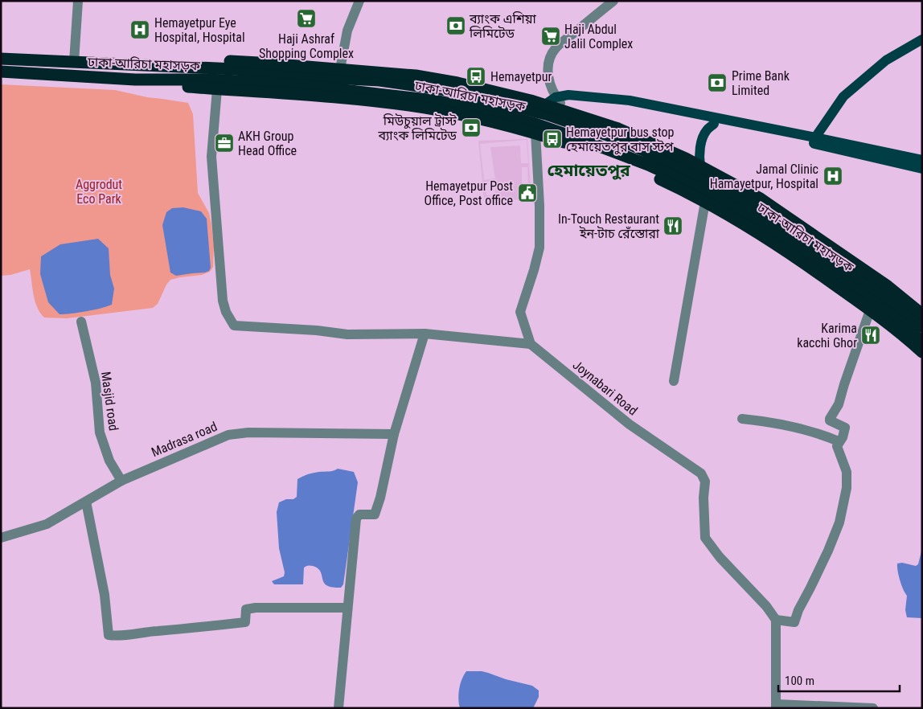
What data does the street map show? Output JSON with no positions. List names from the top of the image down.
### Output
{
  "streets": {
    "highway": ["ঢাকা-আরিচা মহাসড়ক"],
    "street": ["Joynabari Road", "Masjid road", "Madrasa road"]
  },
  "crossings": [
    ["Masjid road", "Madrasa road"]
  ],
  "districts": ["হেমায়েতপুর"],
  "parks": ["Aggrodut Eco Park"],
  "places": {
    "supermarket": ["Haji Ashraf Shopping Complex", "Haji Abdul Jalil Complex"],
    "bank": ["ব্যাংক এশিয়া লিমিটেড", "Prime Bank Limited", "মিউচুয়াল ট্রাস্ট ব্যাংক লিমিটেড"],
    "hospital": ["Hemayetpur Eye Hospital, Hospital", "Jamal Clinic Hamayetpur, Hospital"],
    "bus stop": ["Hemayetpur", "Hemayetpur bus stop হেমায়েতপুর বাস স্টপ"],
    "office": ["AKH Group Head Office"],
    "public building": ["Hemayetpur Post Office, Post office"],
    "restaurant": ["In-Touch Restaurant ইন-টাচ রেঁস্তোরা", "Karima kacchi Ghor"]
  },
  "scale_bar": "100 m"
}
